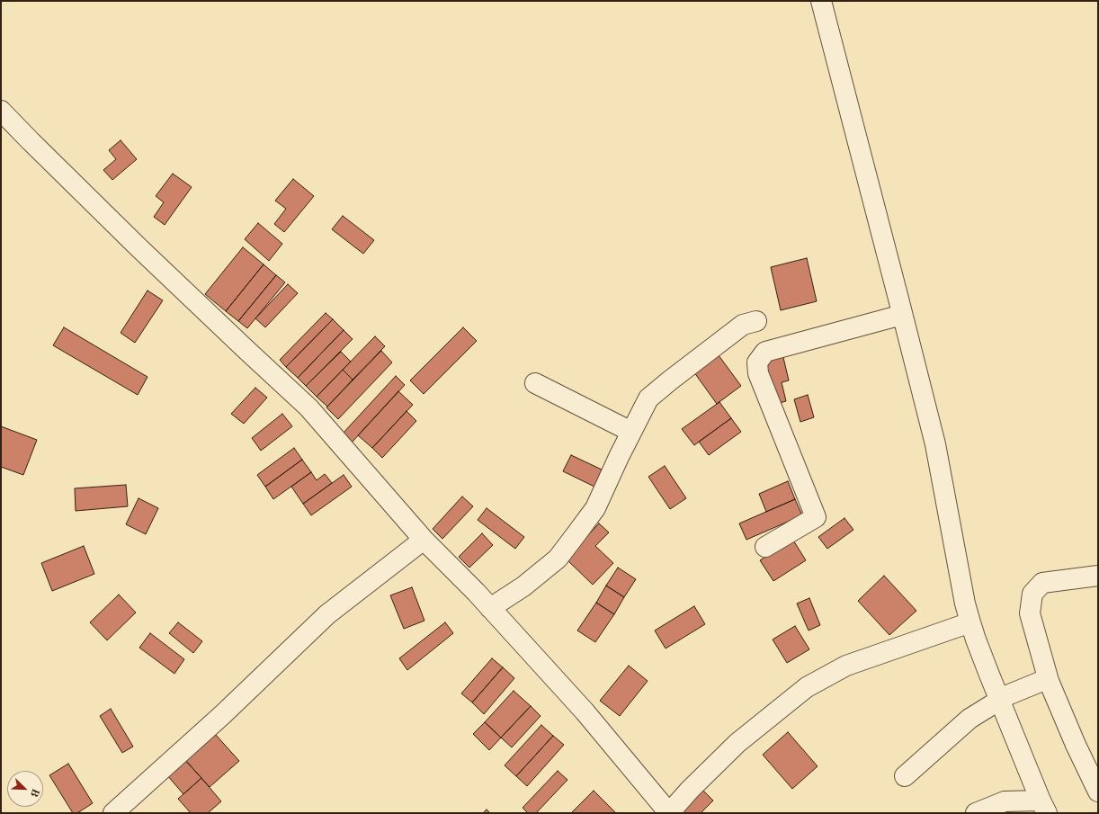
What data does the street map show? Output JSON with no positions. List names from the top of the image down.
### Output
{
  "north": "bottom right"
}
